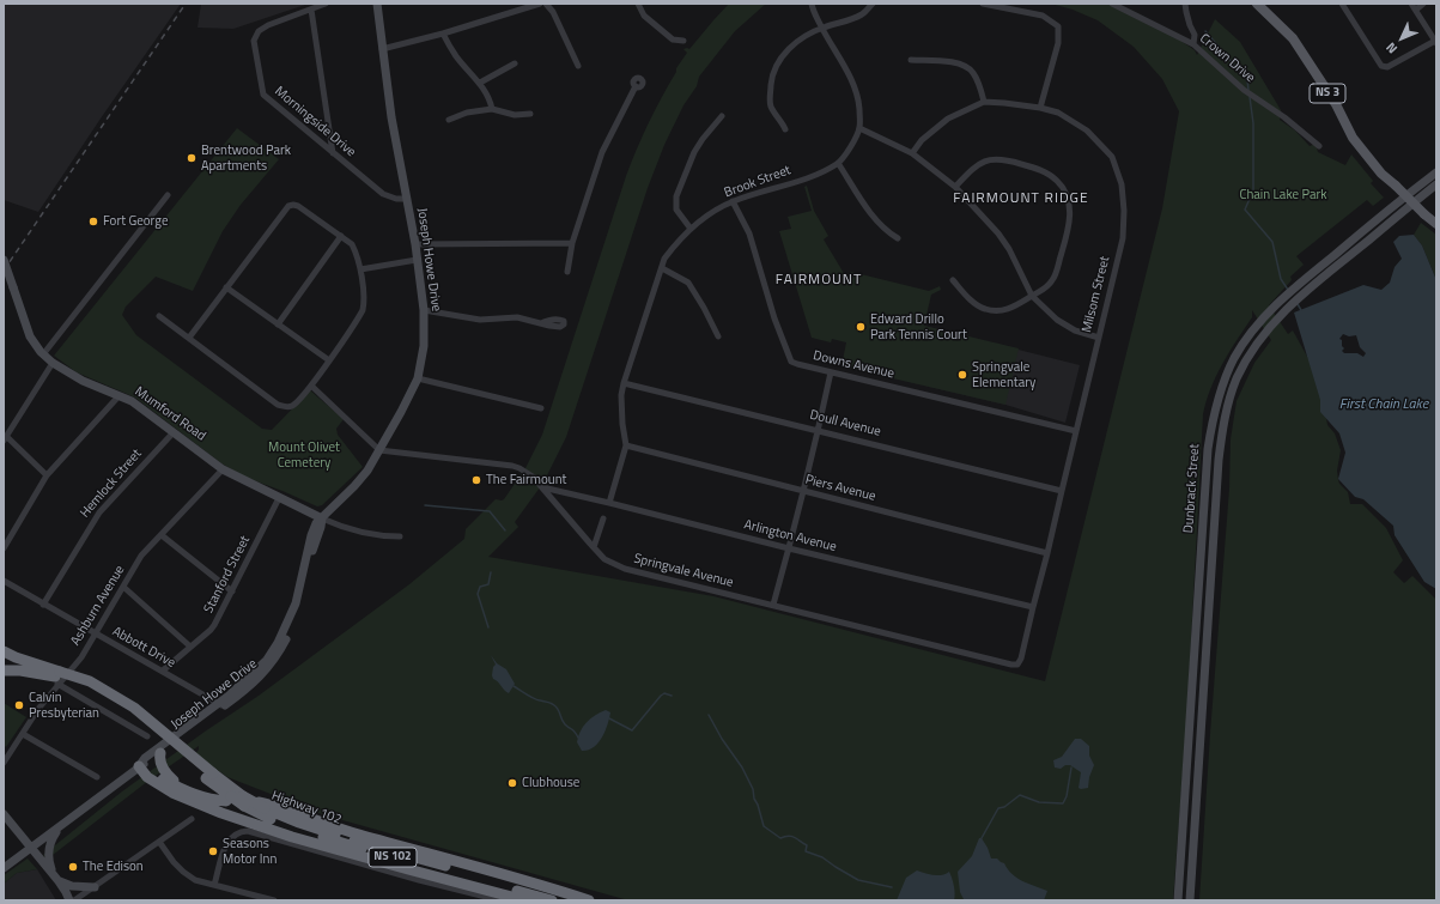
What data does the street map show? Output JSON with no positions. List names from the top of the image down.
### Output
{
  "streets": {
    "highway": ["Highway 102", "NS 102"],
    "main road": [
      "NS 3",
      "Joseph Howe Drive",
      "Mumford Road",
      "Dunbrack Street"
    ],
    "street": [
      "Crown Drive",
      "Morningside Drive",
      "Brook Street",
      "Milsom Street",
      "Downs Avenue",
      "Doull Avenue",
      "Hemlock Street",
      "Piers Avenue",
      "Arlington Avenue",
      "Springvale Avenue",
      "Stanford Street",
      "Ashburn Avenue",
      "Abbott Drive"
    ]
  },
  "crossings": [
    ["Morningside Drive", "Joseph Howe Drive"],
    ["Brook Street", "Downs Avenue"],
    ["Brook Street", "Doull Avenue"],
    ["Brook Street", "Piers Avenue"],
    ["Brook Street", "Arlington Avenue"],
    ["Joseph Howe Drive", "Mumford Road"],
    ["Joseph Howe Drive", "Springvale Avenue"],
    ["Joseph Howe Drive", "Abbott Drive"],
    ["Milsom Street", "Downs Avenue"],
    ["Milsom Street", "Doull Avenue"],
    ["Milsom Street", "Piers Avenue"],
    ["Milsom Street", "Arlington Avenue"],
    ["Milsom Street", "Springvale Avenue"],
    ["Mumford Road", "Hemlock Street"],
    ["Mumford Road", "Stanford Street"],
    ["Mumford Road", "Ashburn Avenue"],
    ["Hemlock Street", "Abbott Drive"],
    ["Arlington Avenue", "Springvale Avenue"],
    ["Stanford Street", "Abbott Drive"],
    ["Ashburn Avenue", "Abbott Drive"],
    ["Ashburn Avenue", "Highway 102"]
  ],
  "districts": ["FAIRMOUNT RIDGE", "FAIRMOUNT"],
  "water": ["First Chain Lake"],
  "parks": ["Chain Lake Park", "Mount Olivet Cemetery"],
  "places": [
    "Brentwood Park Apartments",
    "Fort George",
    "Edward Drillo Park Tennis Court",
    "Springvale Elementary",
    "The Fairmount",
    "Calvin Presbyterian",
    "Clubhouse",
    "Seasons Motor Inn",
    "The Edison"
  ],
  "north": "bottom left"
}
